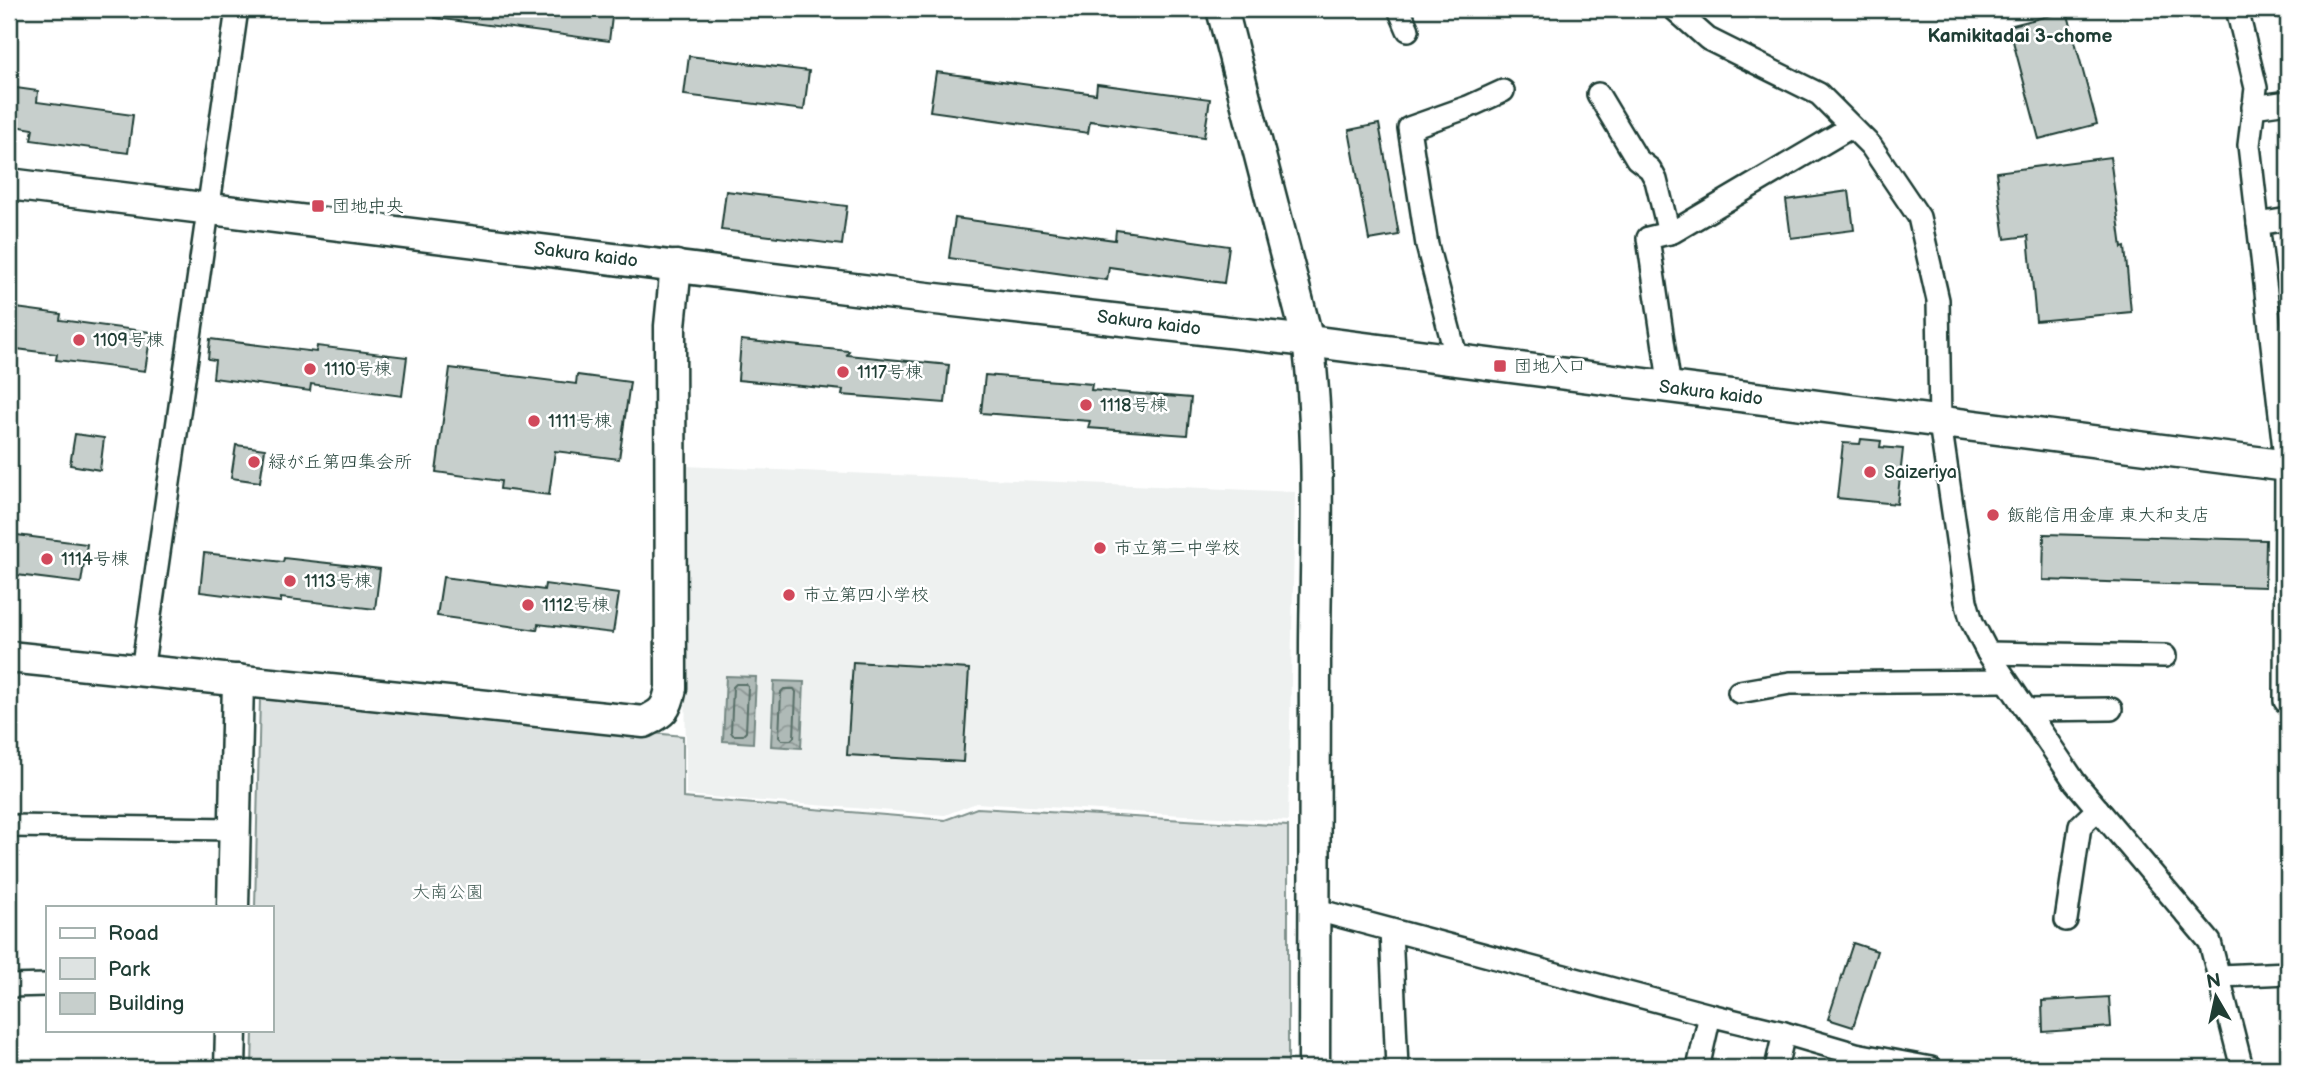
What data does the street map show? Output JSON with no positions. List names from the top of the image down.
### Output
{
  "streets": {
    "street": ["Sakura kaido"]
  },
  "districts": ["Kamikitadai 3-chome"],
  "parks": ["大南公園"],
  "places": {
    "transit": ["団地中央", "団地入口"],
    "other": [
      "1109号棟",
      "1110号棟",
      "1117号棟",
      "1118号棟",
      "1111号棟",
      "緑が丘第四集会所",
      "Saizeriya",
      "飯能信用金庫 東大和支店",
      "市立第二中学校",
      "1114号棟",
      "1113号棟",
      "市立第四小学校",
      "1112号棟"
    ]
  },
  "legend": ["Road", "Park", "Building"],
  "north": "top"
}
